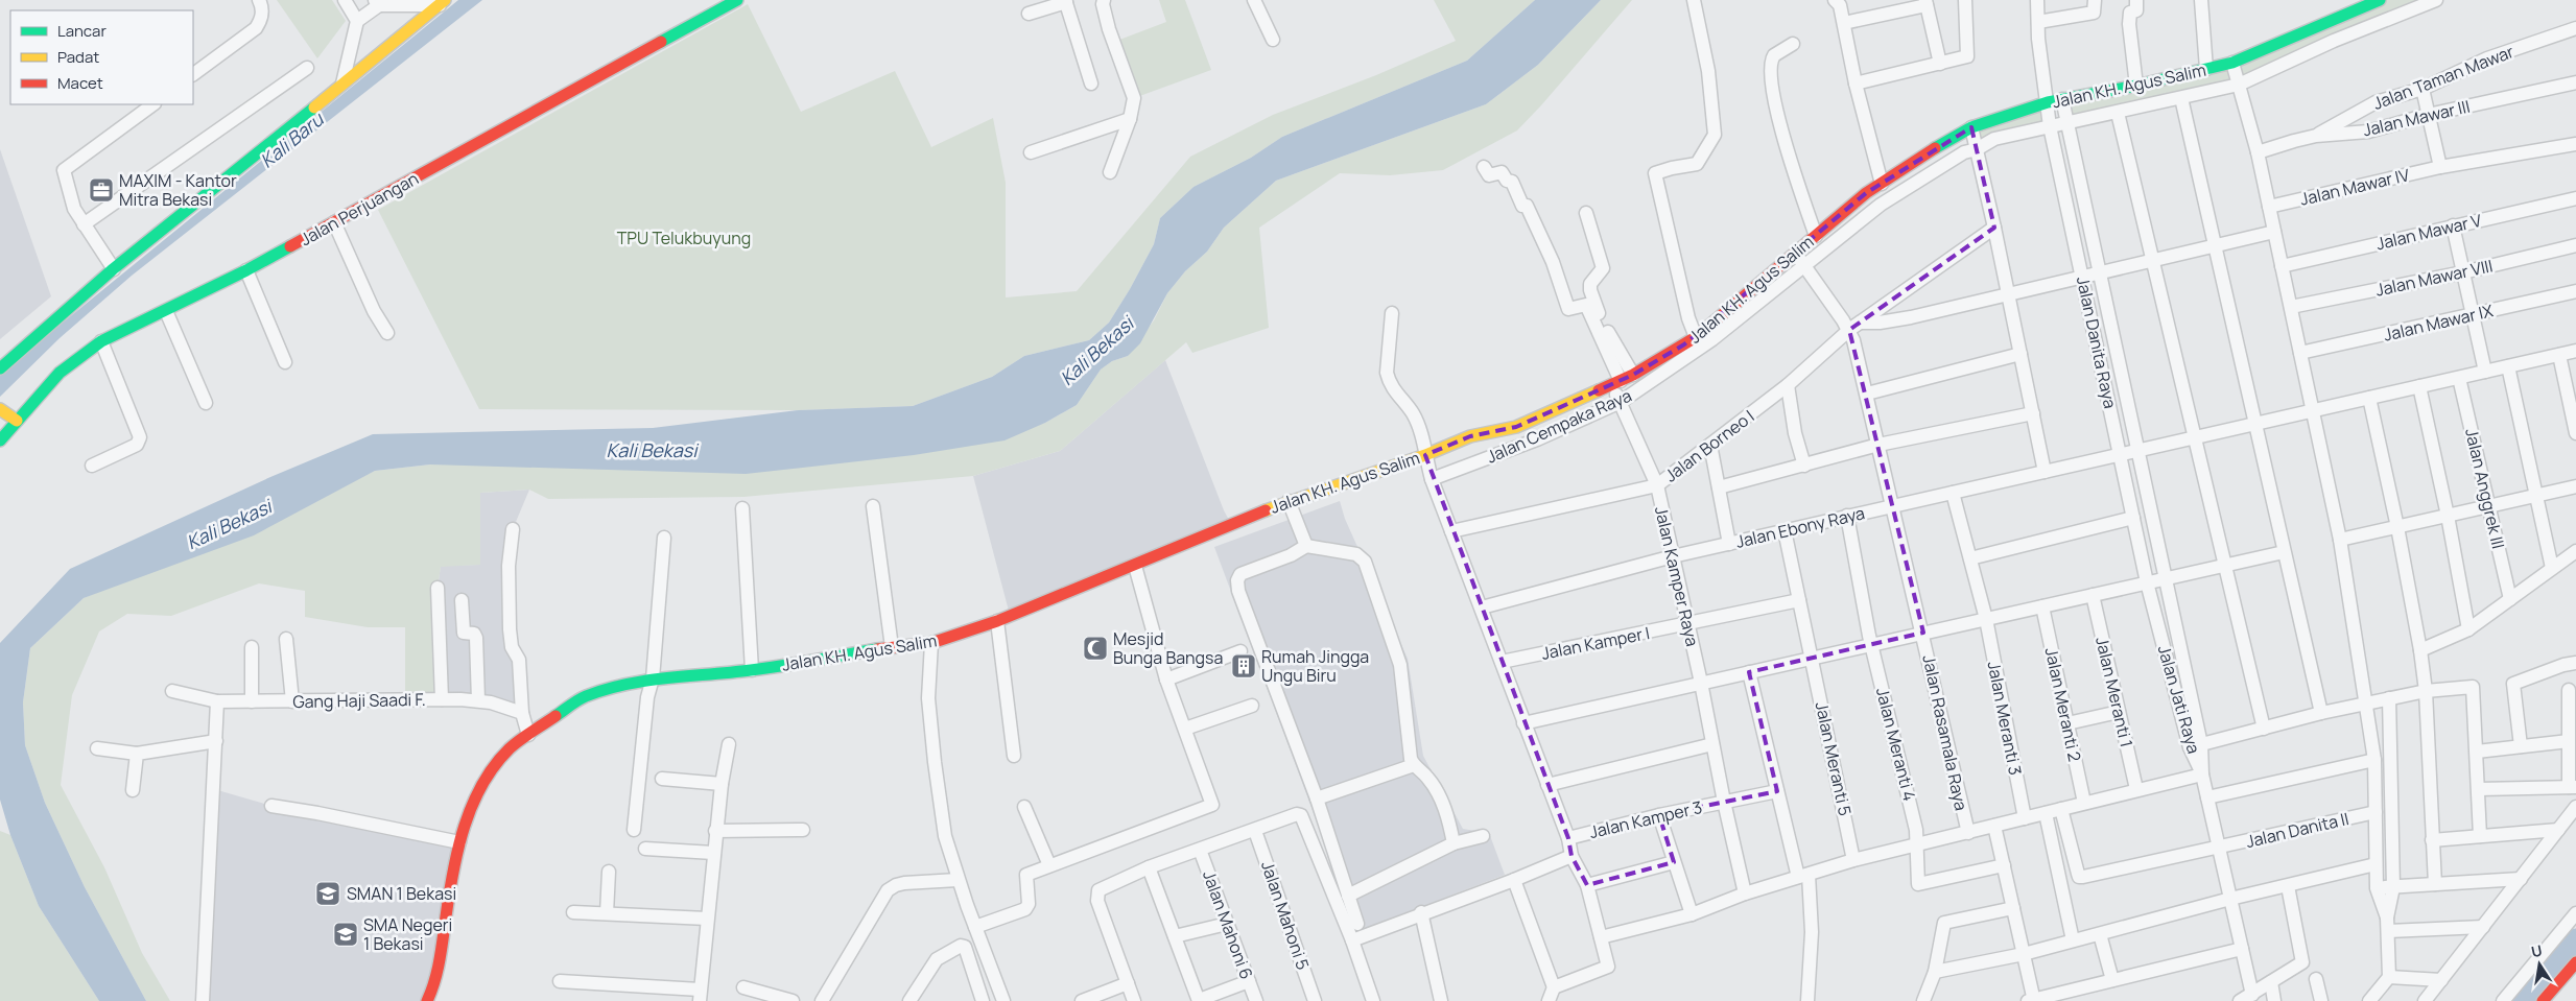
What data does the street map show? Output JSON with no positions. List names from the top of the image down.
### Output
{
  "streets": {
    "street": [
      "Jalan Taman Mawar",
      "Jalan KH. Agus Salim",
      "Jalan Mawar III",
      "Jalan Mawar IV",
      "Jalan Perjuangan",
      "Jalan Mawar V",
      "Jalan Mawar VIII",
      "Jalan Mawar IX",
      "Jalan Danita Raya",
      "Jalan Cempaka Raya",
      "Jalan Borneo I",
      "Jalan Anggrek III",
      "Jalan Ebony Raya",
      "Jalan Kamper Raya",
      "Jalan Kamper I",
      "Jalan Meranti 1",
      "Jalan Jati Raya",
      "Gang Haji Saadi F.",
      "Jalan Meranti 2",
      "Jalan Meranti 3",
      "Jalan Rasamala Raya",
      "Jalan Meranti 4",
      "Jalan Meranti 5",
      "Jalan Kamper 3",
      "Jalan Danita II",
      "Jalan Mahoni 5",
      "Jalan Mahoni 6"
    ]
  },
  "crossings": [
    ["Jalan Taman Mawar", "Jalan Mawar III"],
    ["Jalan KH. Agus Salim", "Jalan Danita Raya"],
    ["Jalan KH. Agus Salim", "Jalan Kamper Raya"],
    ["Jalan KH. Agus Salim", "Jalan Rasamala Raya"],
    ["Jalan Danita Raya", "Jalan Cempaka Raya"],
    ["Jalan Danita Raya", "Jalan Ebony Raya"],
    ["Jalan Danita Raya", "Jalan Jati Raya"],
    ["Jalan Cempaka Raya", "Jalan Kamper Raya"],
    ["Jalan Cempaka Raya", "Jalan Rasamala Raya"],
    ["Jalan Borneo I", "Jalan Kamper Raya"],
    ["Jalan Borneo I", "Jalan Rasamala Raya"],
    ["Jalan Anggrek III", "Jalan Ebony Raya"],
    ["Jalan Ebony Raya", "Jalan Kamper Raya"],
    ["Jalan Ebony Raya", "Jalan Meranti 3"],
    ["Jalan Ebony Raya", "Jalan Rasamala Raya"],
    ["Jalan Ebony Raya", "Jalan Meranti 4"],
    ["Jalan Ebony Raya", "Jalan Meranti 5"],
    ["Jalan Kamper Raya", "Jalan Kamper I"],
    ["Jalan Kamper Raya", "Jalan Kamper 3"],
    ["Jalan Kamper I", "Jalan Meranti 5"],
    ["Jalan Jati Raya", "Jalan Danita II"]
  ],
  "water": ["Kali Baru", "Kali Bekasi"],
  "parks": ["TPU Telukbuyung"],
  "places": {
    "office": ["MAXIM - Kantor Mitra Bekasi"],
    "mosque": ["Mesjid Bunga Bangsa"],
    "building": ["Rumah Jingga Ungu Biru"],
    "school or university": ["SMAN 1 Bekasi", "SMA Negeri 1 Bekasi"]
  },
  "legend": ["Lancar", "Padat", "Macet"],
  "north": "top"
}
